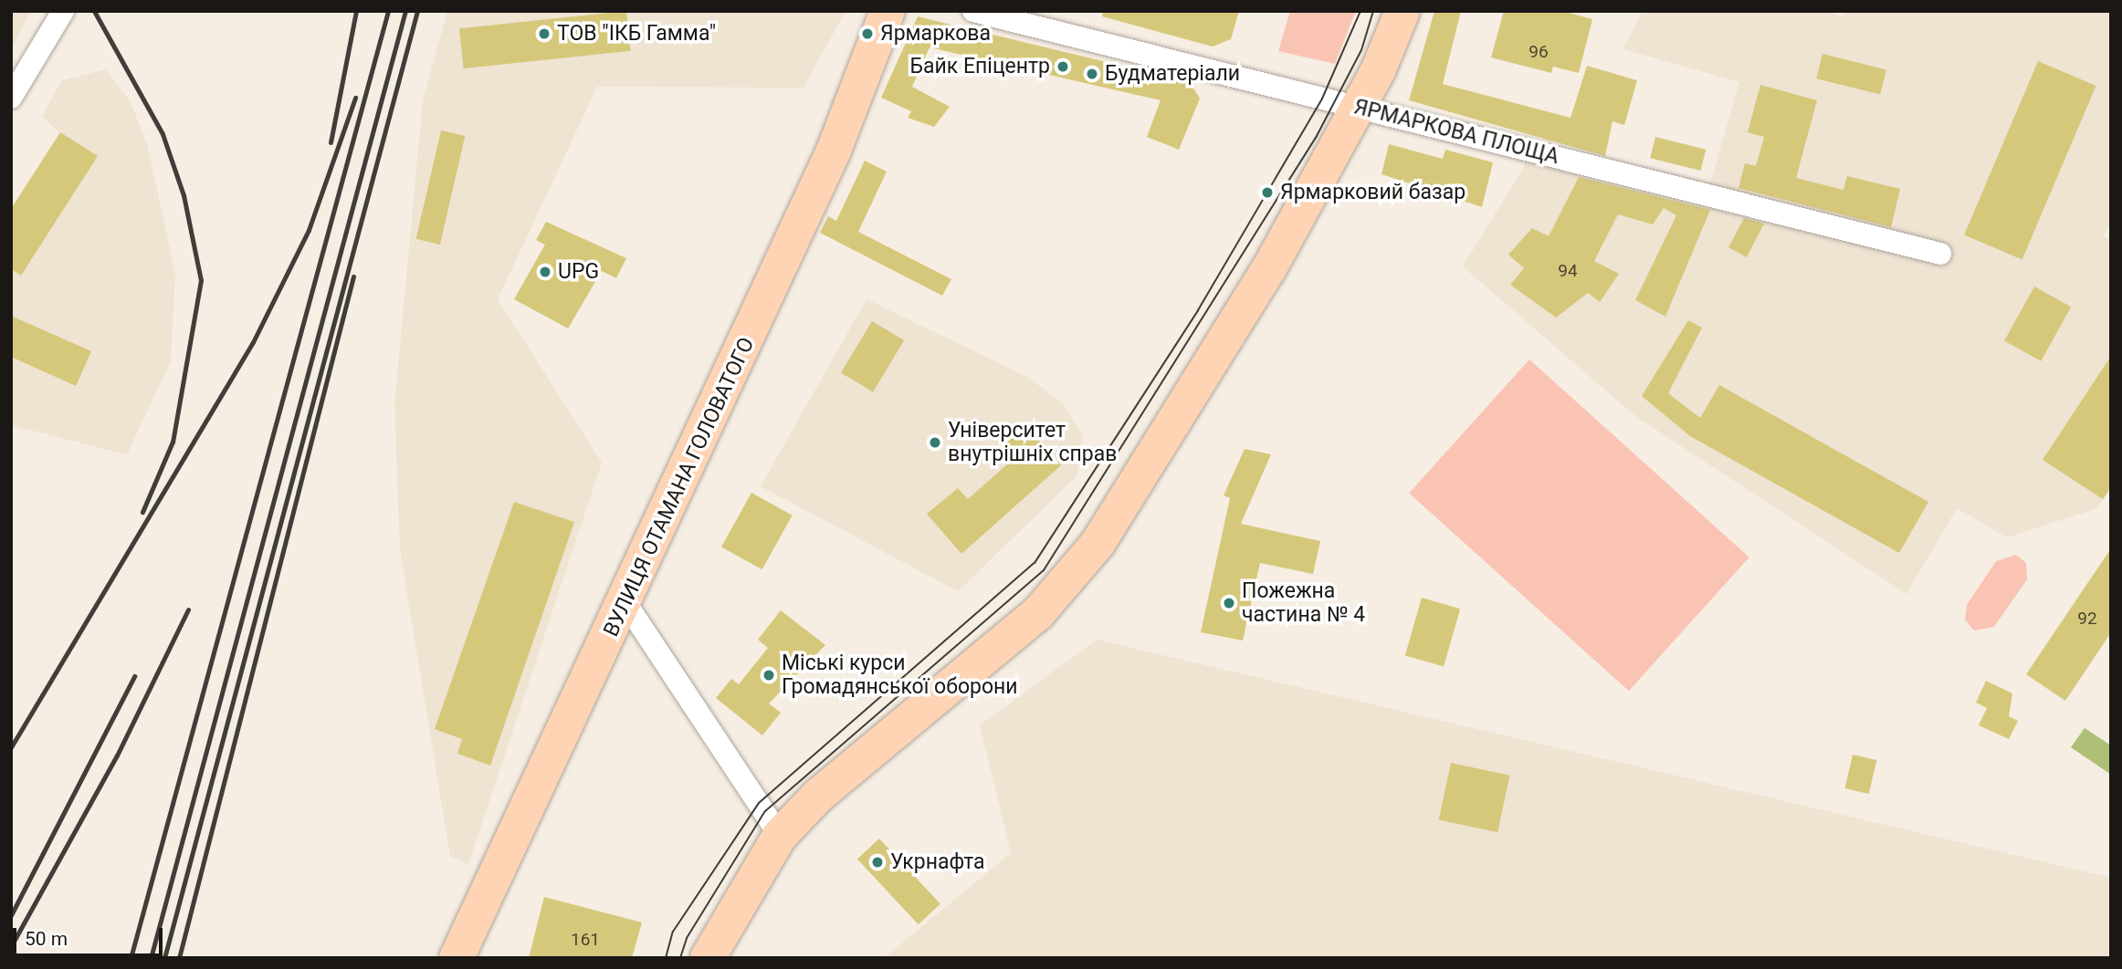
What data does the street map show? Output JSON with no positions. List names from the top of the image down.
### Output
{
  "streets": {
    "main road": ["ВУЛИЦЯ ОТАМАНА ГОЛОВАТОГО"],
    "street": ["ЯРМАРКОВА ПЛОЩА"]
  },
  "places": [
    "ТОВ \"ІКБ Гамма\"",
    "Ярмаркова",
    "Байк Епіцентр",
    "Будматеріали",
    "Ярмарковий базар",
    "UPG",
    "Університет внутрішніх справ",
    "Пожежна частина № 4",
    "Міські курси Громадянської оборони",
    "Укрнафта"
  ],
  "house_numbers": [
    "96",
    "94",
    "92",
    "161"
  ],
  "scale_bar": "50 m"
}
